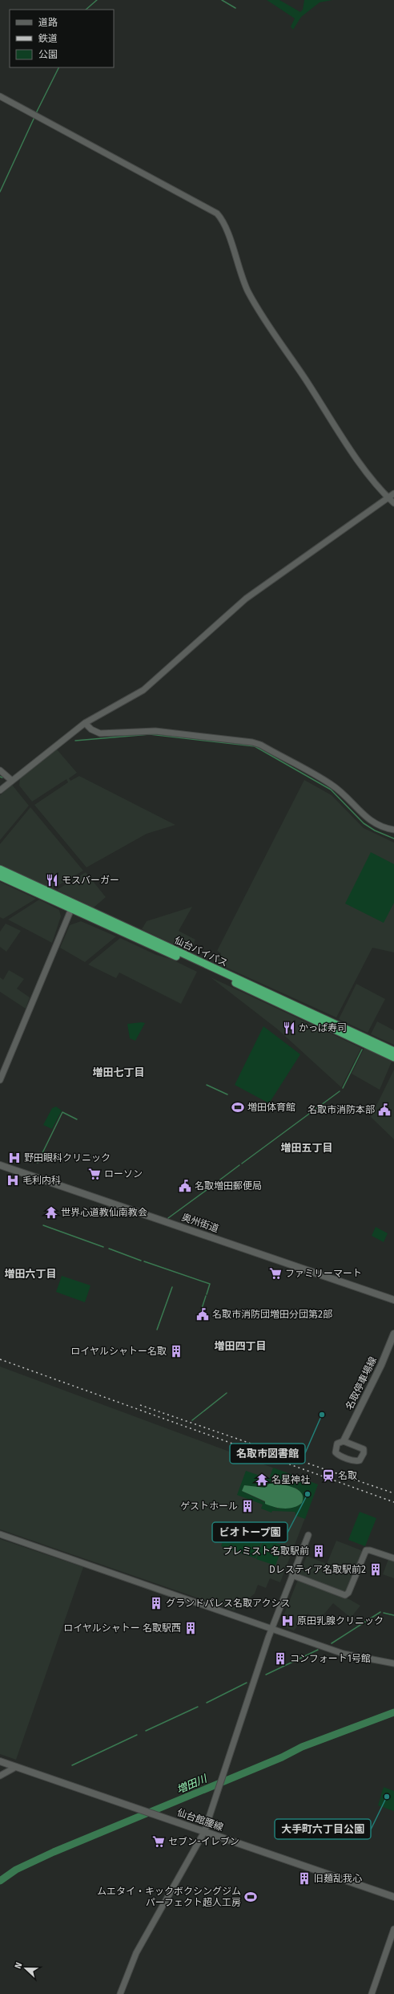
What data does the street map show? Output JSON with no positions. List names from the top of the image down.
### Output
{
  "streets": {
    "highway": ["仙台バイパス"],
    "main road": ["奥州街道", "名取停車場線", "仙台館腰線"]
  },
  "districts": [
    "増田七丁目",
    "増田五丁目",
    "増田六丁目",
    "増田四丁目"
  ],
  "water": ["増田川"],
  "places": {
    "restaurant": ["モスバーガー", "かっぱ寿司"],
    "sports": ["増田体育館", "ムエタイ・キックボクシングジム パーフェクト超人工房"],
    "public building": ["名取市消防本部", "名取増田郵便局", "名取市消防団増田分団第2部"],
    "hospital": ["野田眼科クリニック", "毛利内科", "原田乳腺クリニック"],
    "supermarket": ["ローソン", "ファミリーマート", "セブン-イレブン"],
    "temple": ["世界心道教仙南教会", "名星神社"],
    "building": [
      "ロイヤルシャトー名取",
      "ゲストホール",
      "プレミスト名取駅前",
      "Dレスティア名取駅前2",
      "グランドパレス名取アクシス",
      "ロイヤルシャトー 名取駅西",
      "コンフォート1号館",
      "旧麺乱我心"
    ],
    "other": ["名取市図書館", "ビオトープ園", "大手町六丁目公園"],
    "station": ["名取"]
  },
  "legend": ["道路", "鉄道", "公園"],
  "north": "left"
}
